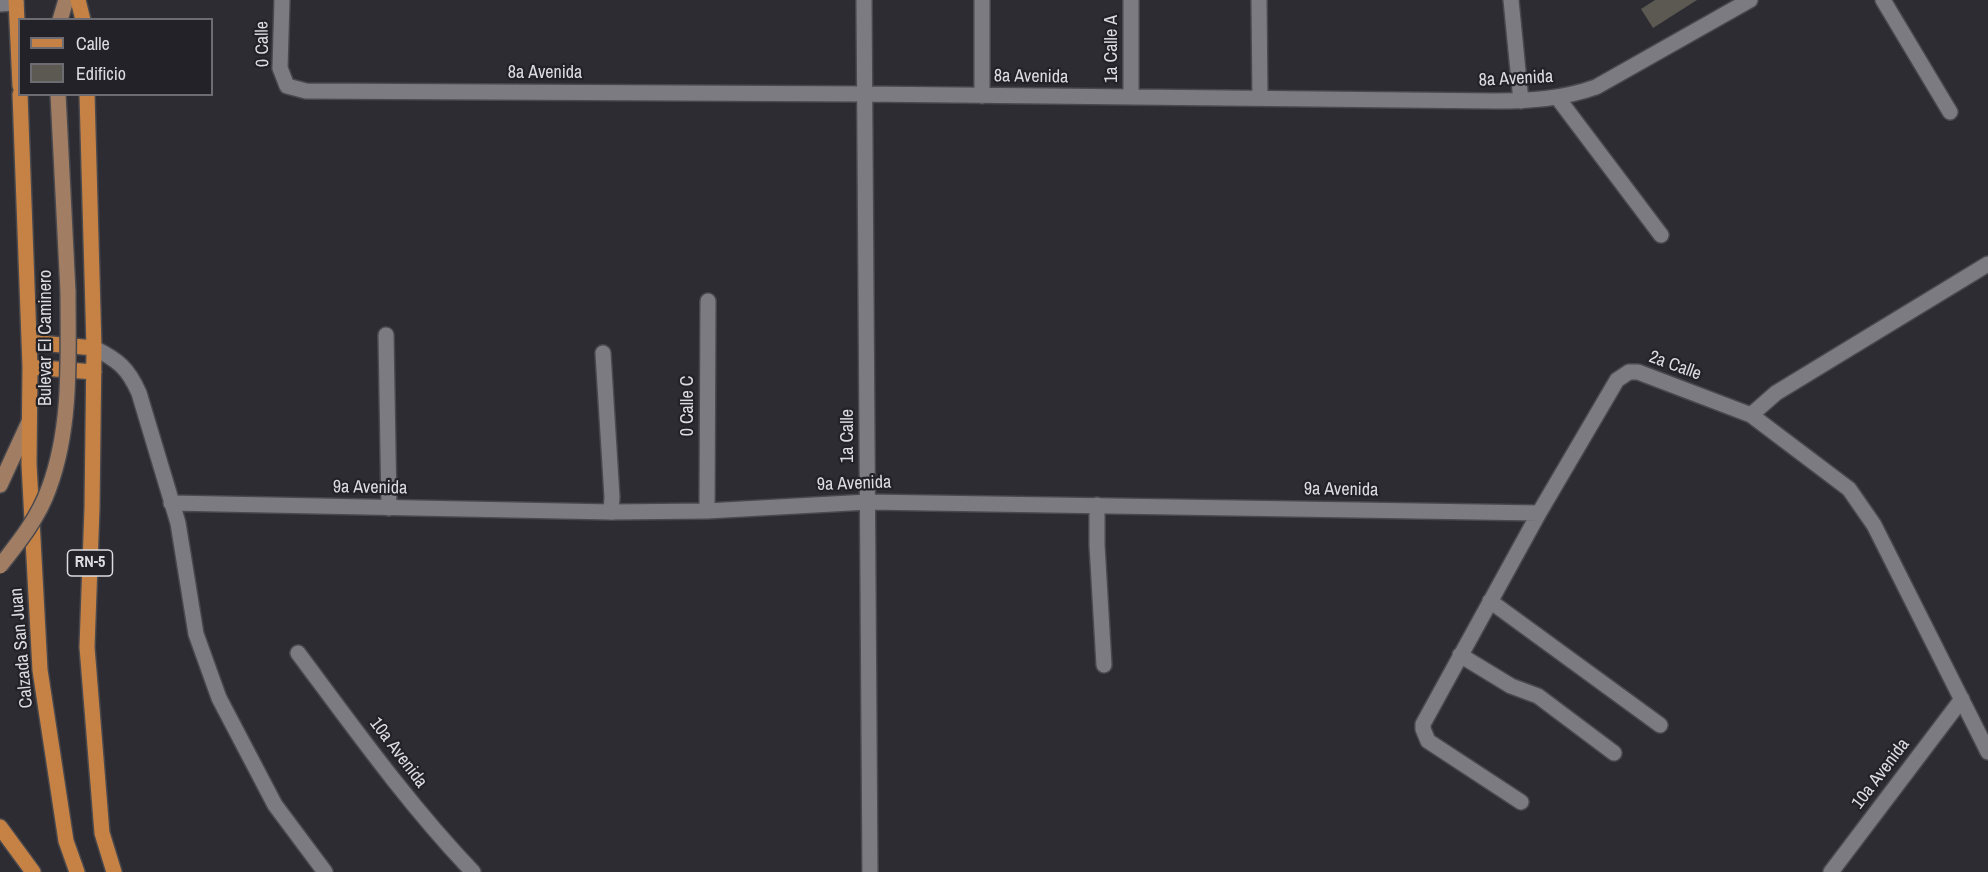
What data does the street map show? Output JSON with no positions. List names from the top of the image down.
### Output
{
  "streets": {
    "main road": ["Bulevar El Caminero", "RN-5", "Calzada San Juan"],
    "street": [
      "0 Calle",
      "1a Calle A",
      "8a Avenida",
      "2a Calle",
      "0 Calle C",
      "1a Calle",
      "9a Avenida",
      "10a Avenida"
    ]
  },
  "crossings": [
    ["0 Calle", "8a Avenida"],
    ["1a Calle A", "8a Avenida"],
    ["8a Avenida", "1a Calle"],
    ["Bulevar El Caminero", "Calzada San Juan"],
    ["2a Calle", "9a Avenida"],
    ["2a Calle", "10a Avenida"],
    ["0 Calle C", "9a Avenida"],
    ["1a Calle", "9a Avenida"]
  ],
  "legend": ["Calle", "Edificio"]
}
